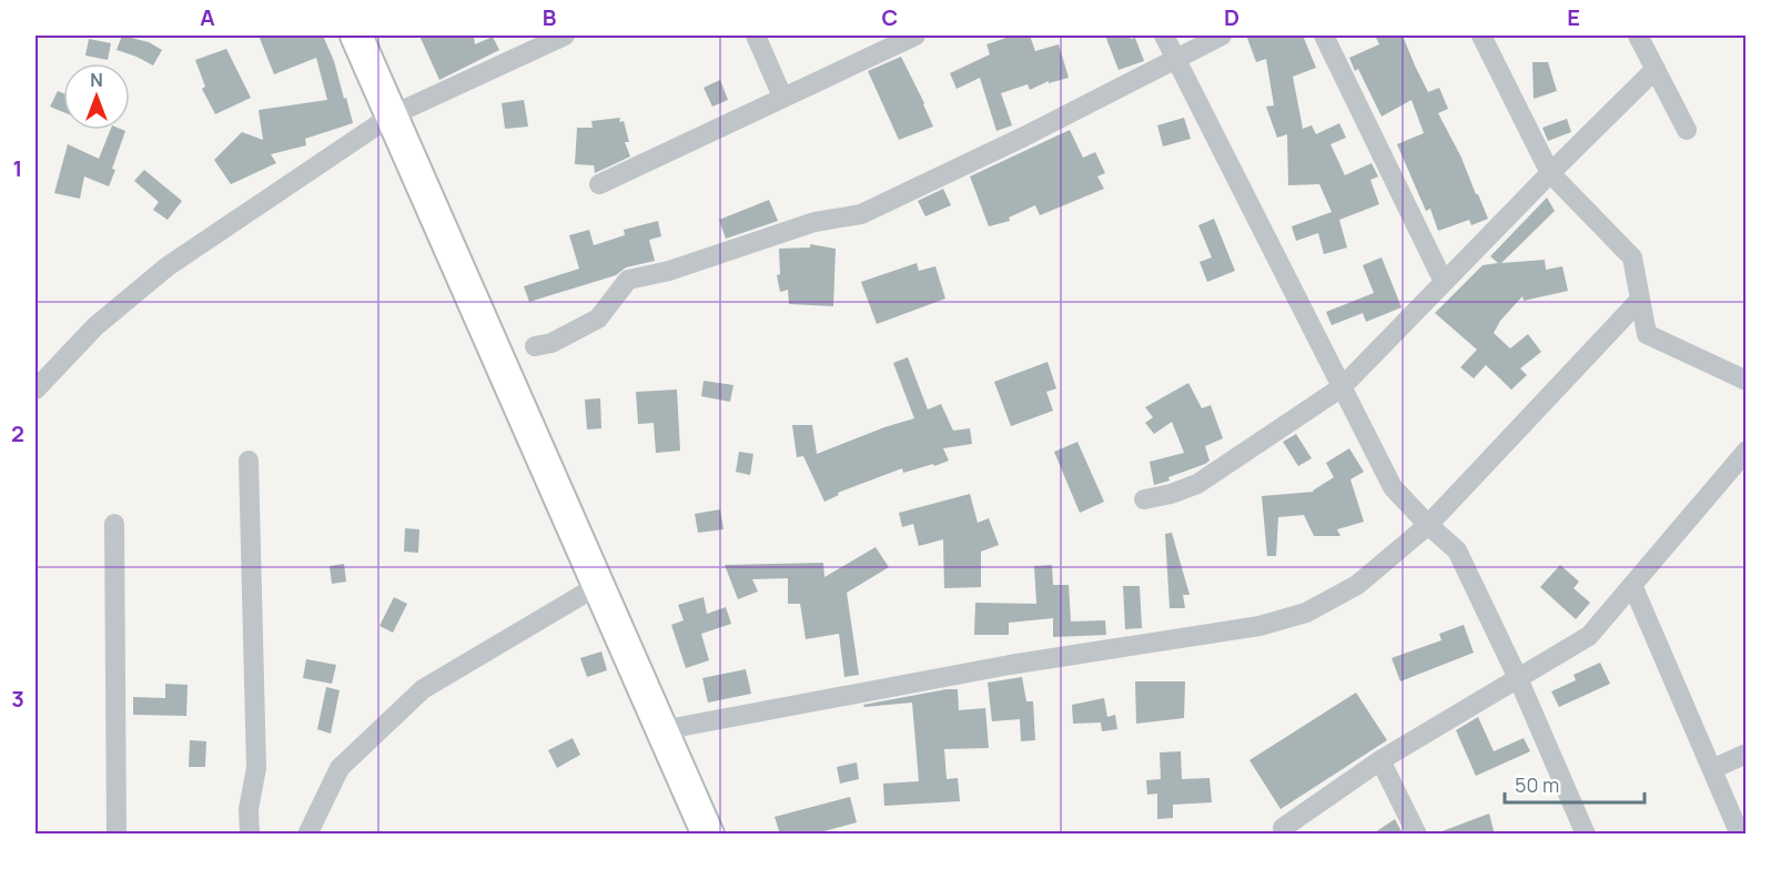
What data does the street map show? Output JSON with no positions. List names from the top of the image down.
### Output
{
  "scale_bar": "50 m",
  "north": "top",
  "grid": {
    "columns": [
      "A",
      "B",
      "C",
      "D",
      "E"
    ],
    "rows": ["1", "2", "3"]
  }
}
